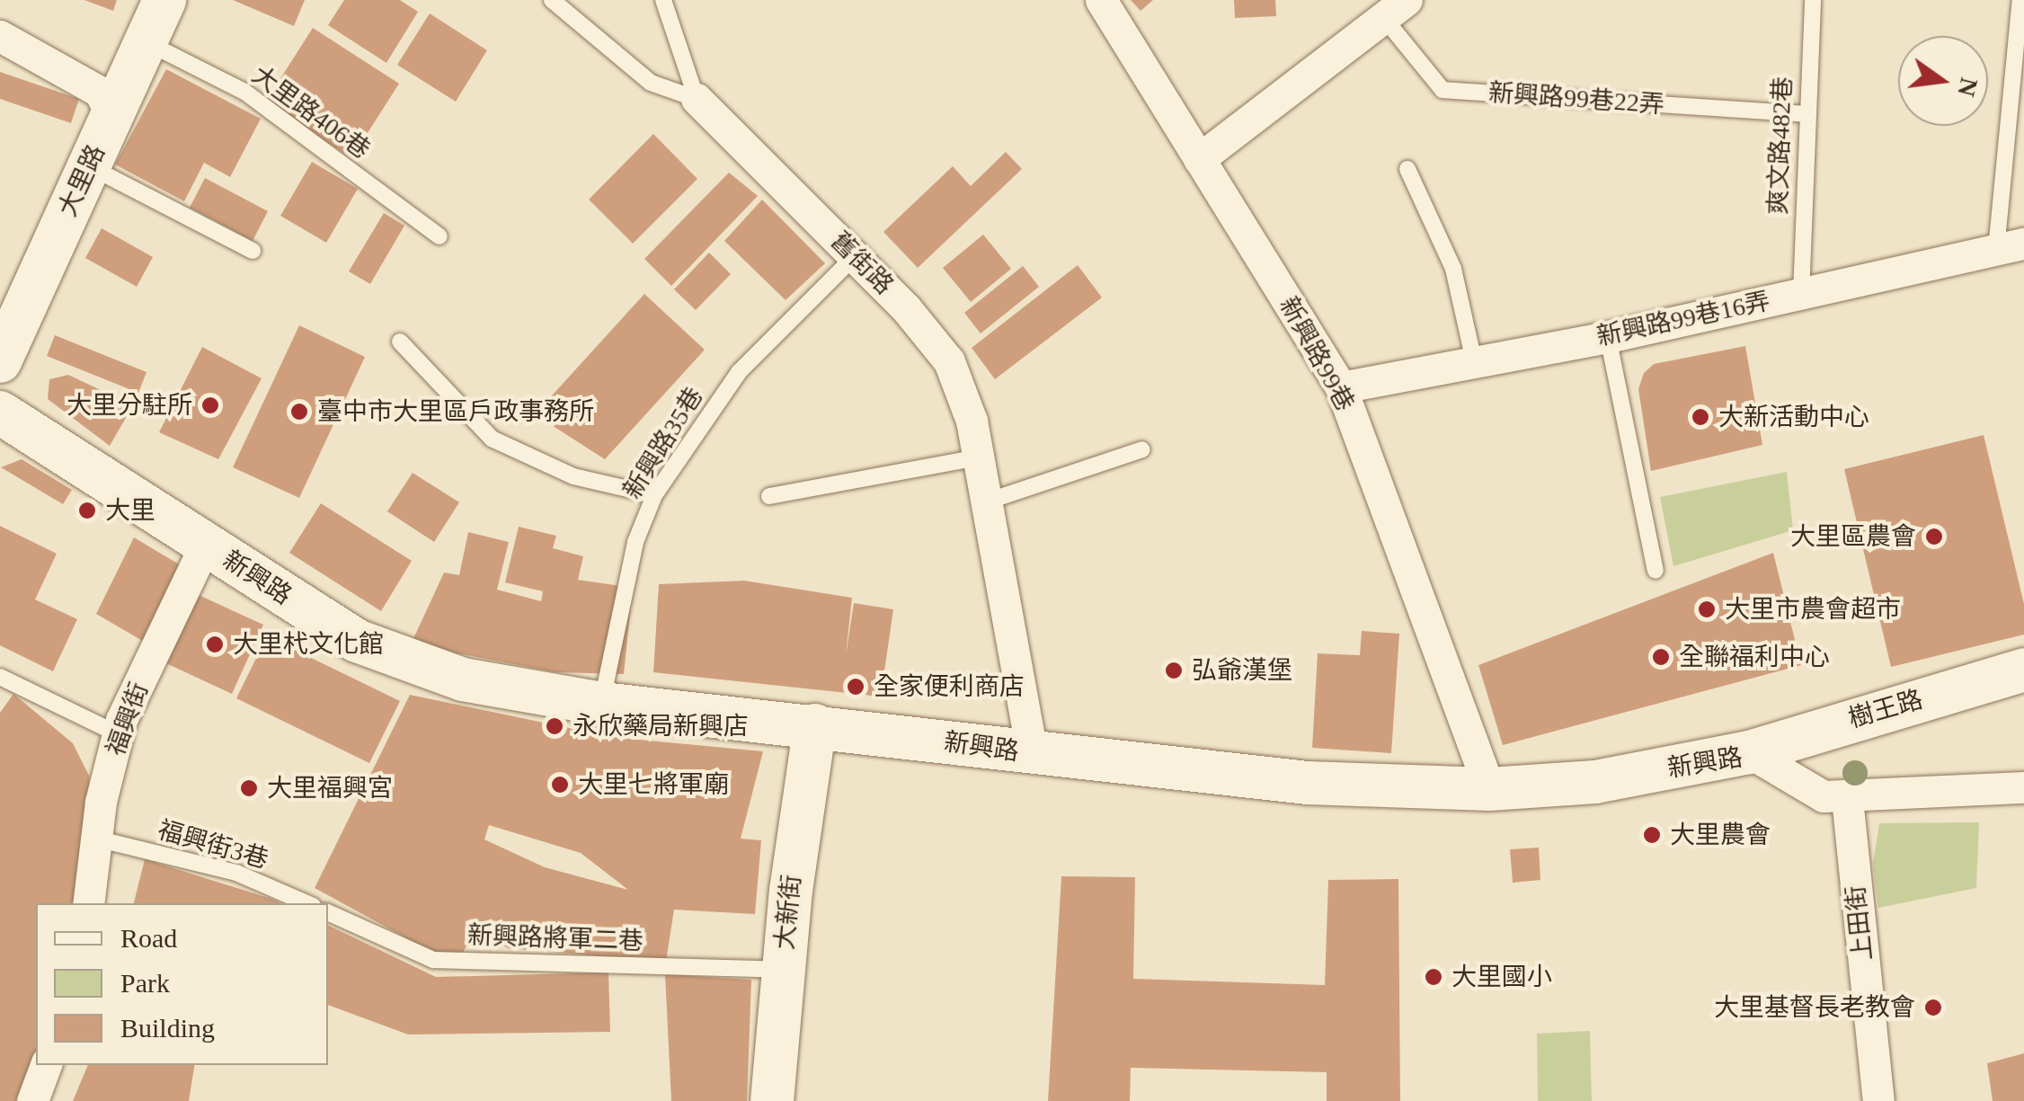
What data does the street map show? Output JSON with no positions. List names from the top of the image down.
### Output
{
  "streets": {
    "street": [
      "新興路99巷22弄",
      "大里路",
      "舊街路",
      "新興路99巷16弄",
      "新興路99巷",
      "新興路",
      "樹王路",
      "福興街",
      "大新街",
      "上田街"
    ],
    "lane": [
      "大里路406巷",
      "爽文路482巷",
      "新興路35巷",
      "福興街3巷",
      "新興路將軍二巷"
    ]
  },
  "crossings": [
    ["新興路99巷22弄", "爽文路482巷"],
    ["新興路99巷22弄", "新興路99巷"],
    ["大里路406巷", "大里路"],
    ["爽文路482巷", "新興路99巷16弄"],
    ["舊街路", "新興路35巷"],
    ["舊街路", "新興路"],
    ["新興路99巷16弄", "新興路99巷"],
    ["新興路99巷", "新興路"],
    ["新興路35巷", "新興路"],
    ["新興路", "樹王路"],
    ["新興路", "福興街"],
    ["新興路", "大新街"],
    ["新興路", "上田街"],
    ["福興街", "福興街3巷"],
    ["大新街", "新興路將軍二巷"]
  ],
  "places": [
    "大里分駐所",
    "臺中市大里區戶政事務所",
    "大新活動中心",
    "大里",
    "大里區農會",
    "大里市農會超市",
    "大里杙文化館",
    "全聯福利中心",
    "弘爺漢堡",
    "全家便利商店",
    "永欣藥局新興店",
    "大里七將軍廟",
    "大里福興宮",
    "大里農會",
    "大里國小",
    "大里基督長老教會"
  ],
  "legend": ["Road", "Park", "Building"],
  "north": "right"
}
